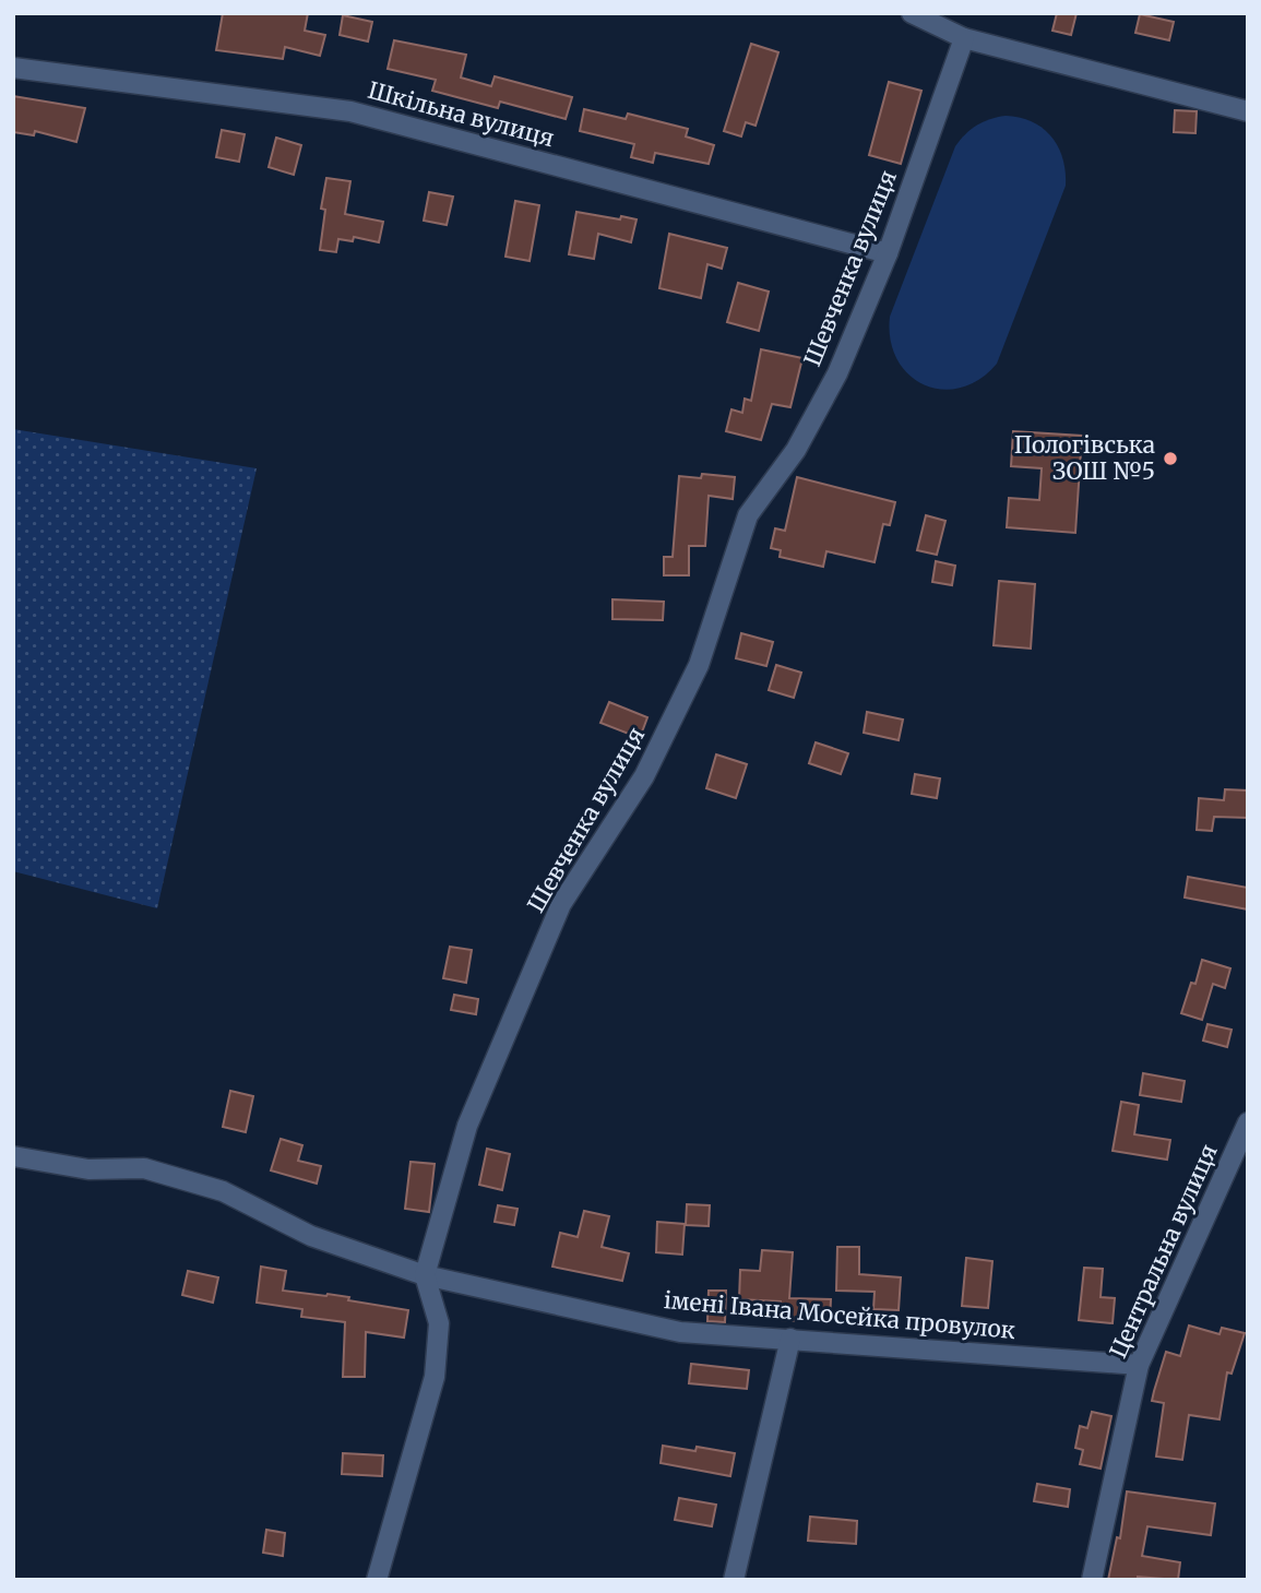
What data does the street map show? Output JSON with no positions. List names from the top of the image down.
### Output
{
  "streets": {
    "street": [
      "Шкільна вулиця",
      "Шевченка вулиця",
      "Центральна вулиця",
      "імені Івана Мосейка провулок"
    ]
  },
  "crossings": [
    ["Шкільна вулиця", "Шевченка вулиця"],
    ["Шевченка вулиця", "імені Івана Мосейка провулок"],
    ["Центральна вулиця", "імені Івана Мосейка провулок"]
  ],
  "places": ["Пологівська ЗОШ №5"]
}
